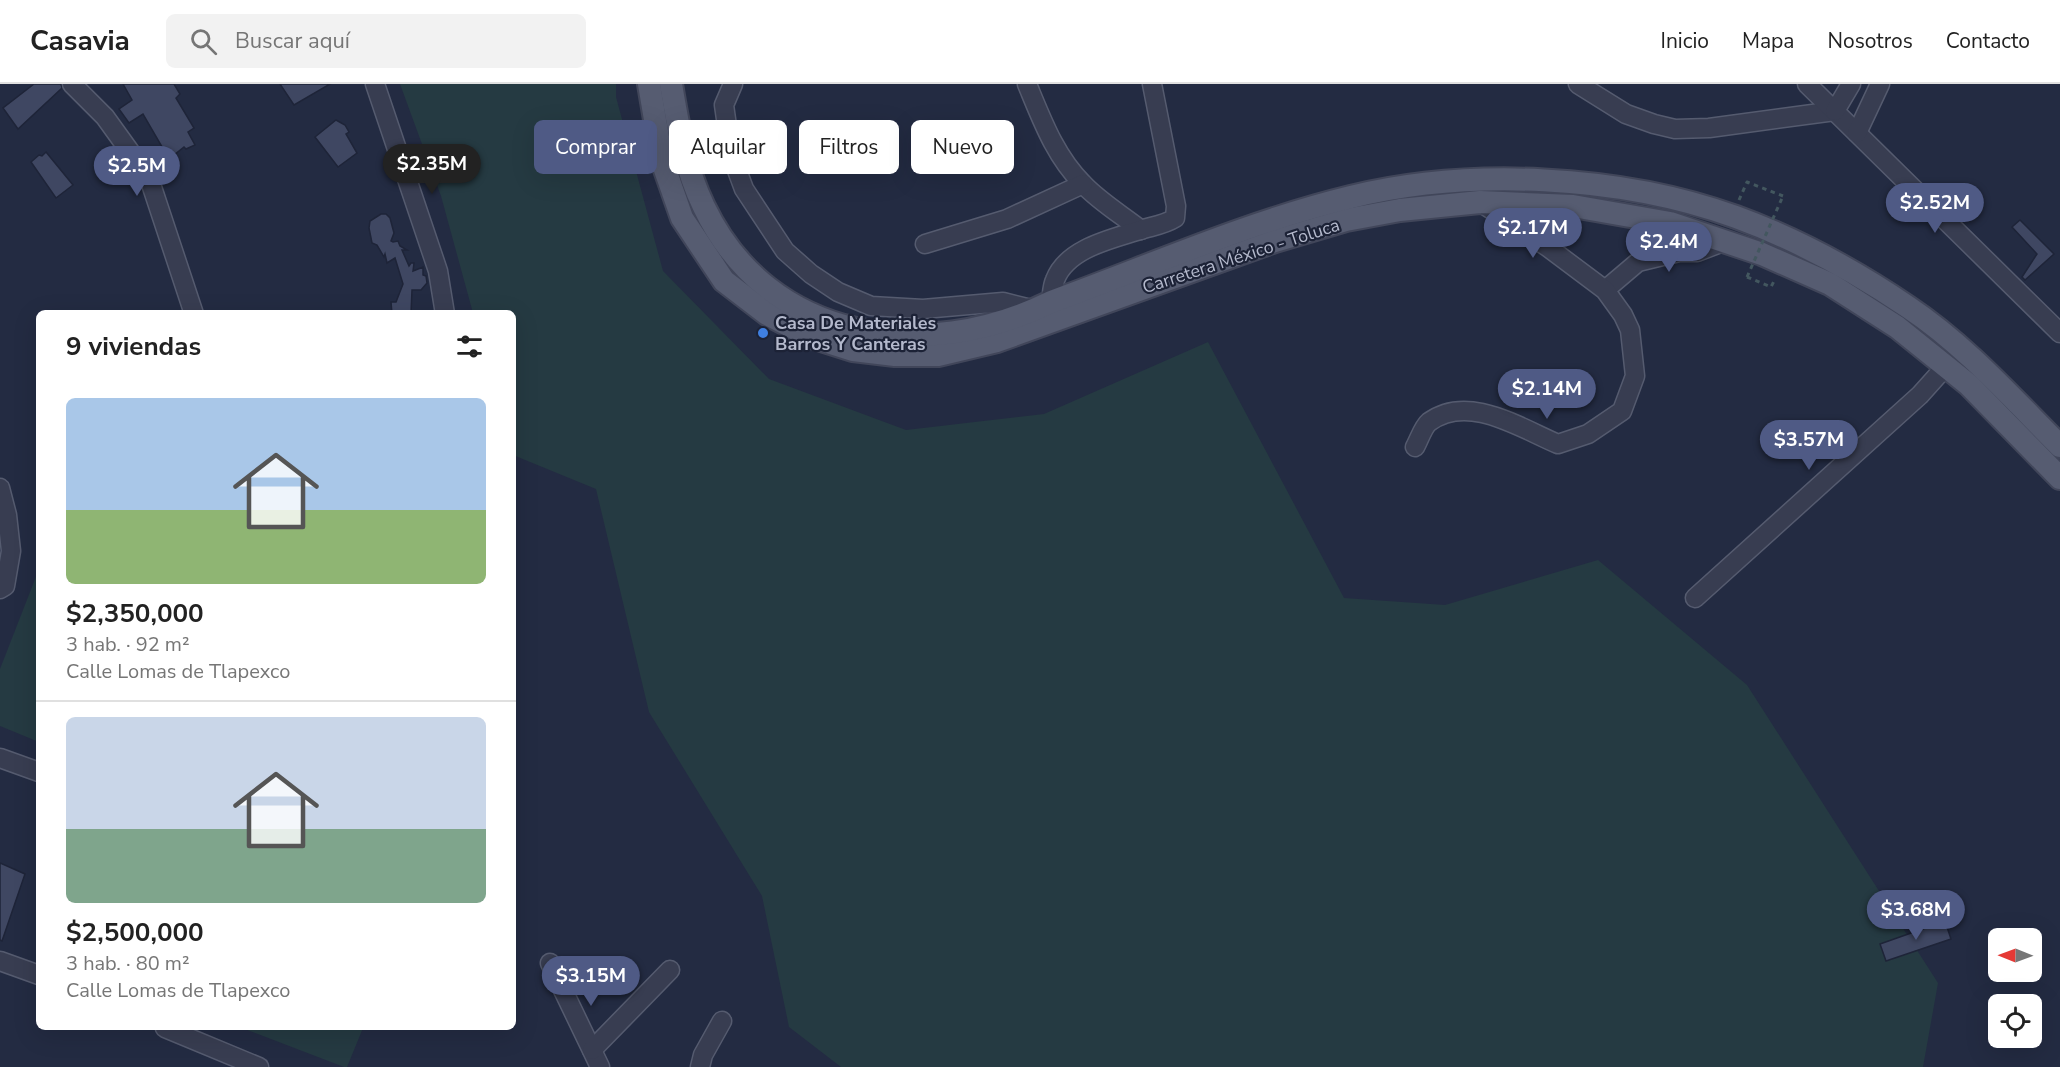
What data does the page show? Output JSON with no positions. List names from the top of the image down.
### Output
{
  "streets": {
    "main road": ["Carretera México - Toluca"]
  },
  "places": ["Casa De Materiales Barros Y Canteras"],
  "north": "left",
  "page": {
    "header": "Casavia",
    "search": "Buscar aquí",
    "nav": [
      "Inicio",
      "Mapa",
      "Nosotros",
      "Contacto"
    ],
    "chip": [
      "Comprar",
      "Alquilar",
      "Filtros",
      "Nuevo"
    ],
    "price": [
      "$2.35M",
      "$2.5M",
      "$2.52M",
      "$2.17M",
      "$2.4M",
      "$2.14M",
      "$3.57M",
      "$3.68M",
      "$3.15M"
    ],
    "heading": "9 viviendas",
    "list": [
      {
        "name": "$2,350,000",
        "note": "3 hab. · 92 m² · Calle Lomas de Tlapexco"
      },
      {
        "name": "$2,500,000",
        "note": "3 hab. · 80 m² · Calle Lomas de Tlapexco"
      }
    ]
  }
}
